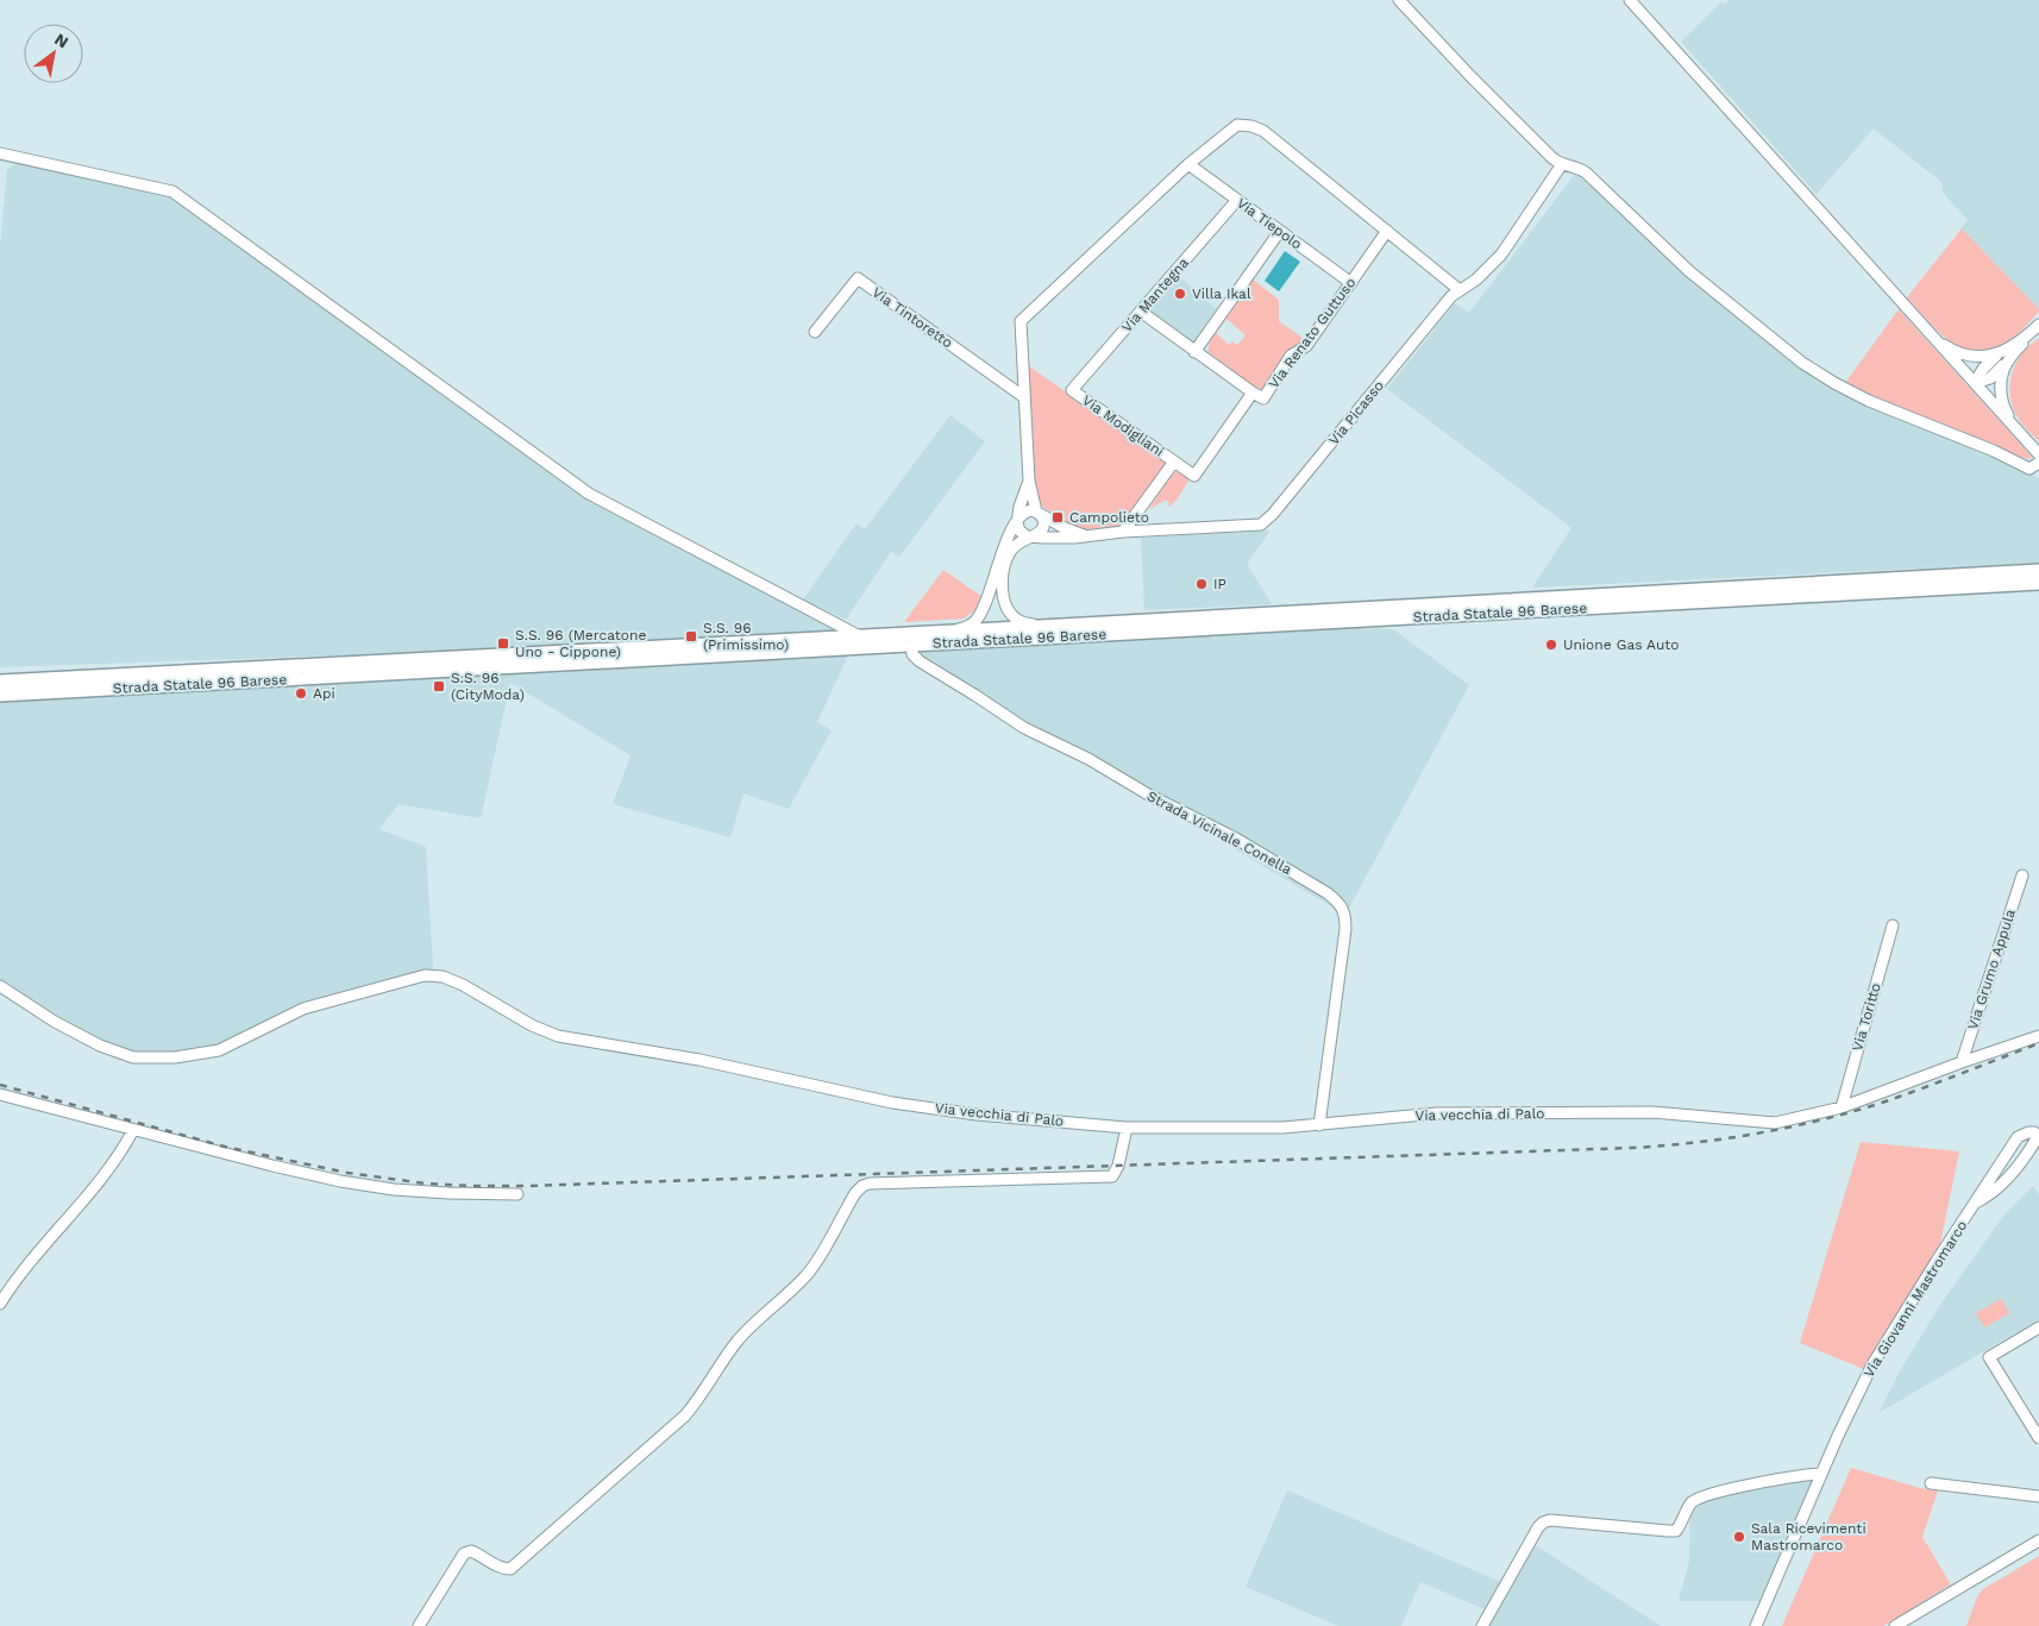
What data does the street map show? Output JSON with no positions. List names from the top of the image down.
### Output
{
  "streets": {
    "main road": ["Strada Statale 96 Barese"],
    "street": [
      "Via Tiepolo",
      "Via Mantegna",
      "Via Tintoretto",
      "Via Renato Guttuso",
      "Via Picasso",
      "Via Modigliani",
      "Strada Vicinale Conella",
      "Via Grumo Appula",
      "Via Toritto",
      "Via vecchia di Palo",
      "Via Giovanni Mastromarco"
    ]
  },
  "crossings": [
    ["Via Tiepolo", "Via Mantegna"],
    ["Via Tiepolo", "Via Renato Guttuso"],
    ["Via Mantegna", "Via Modigliani"],
    ["Via Renato Guttuso", "Via Modigliani"],
    ["Strada Statale 96 Barese", "Strada Vicinale Conella"],
    ["Strada Vicinale Conella", "Via vecchia di Palo"],
    ["Via Grumo Appula", "Via vecchia di Palo"],
    ["Via Toritto", "Via vecchia di Palo"]
  ],
  "places": {
    "other": [
      "Villa Ikal",
      "IP",
      "Unione Gas Auto",
      "Api",
      "Sala Ricevimenti Mastromarco"
    ],
    "transit": [
      "Campolieto",
      "S.S. 96 (Primissimo)",
      "S.S. 96 (Mercatone Uno - Cippone)",
      "S.S. 96 (CityModa)"
    ]
  },
  "north": "top right"
}
